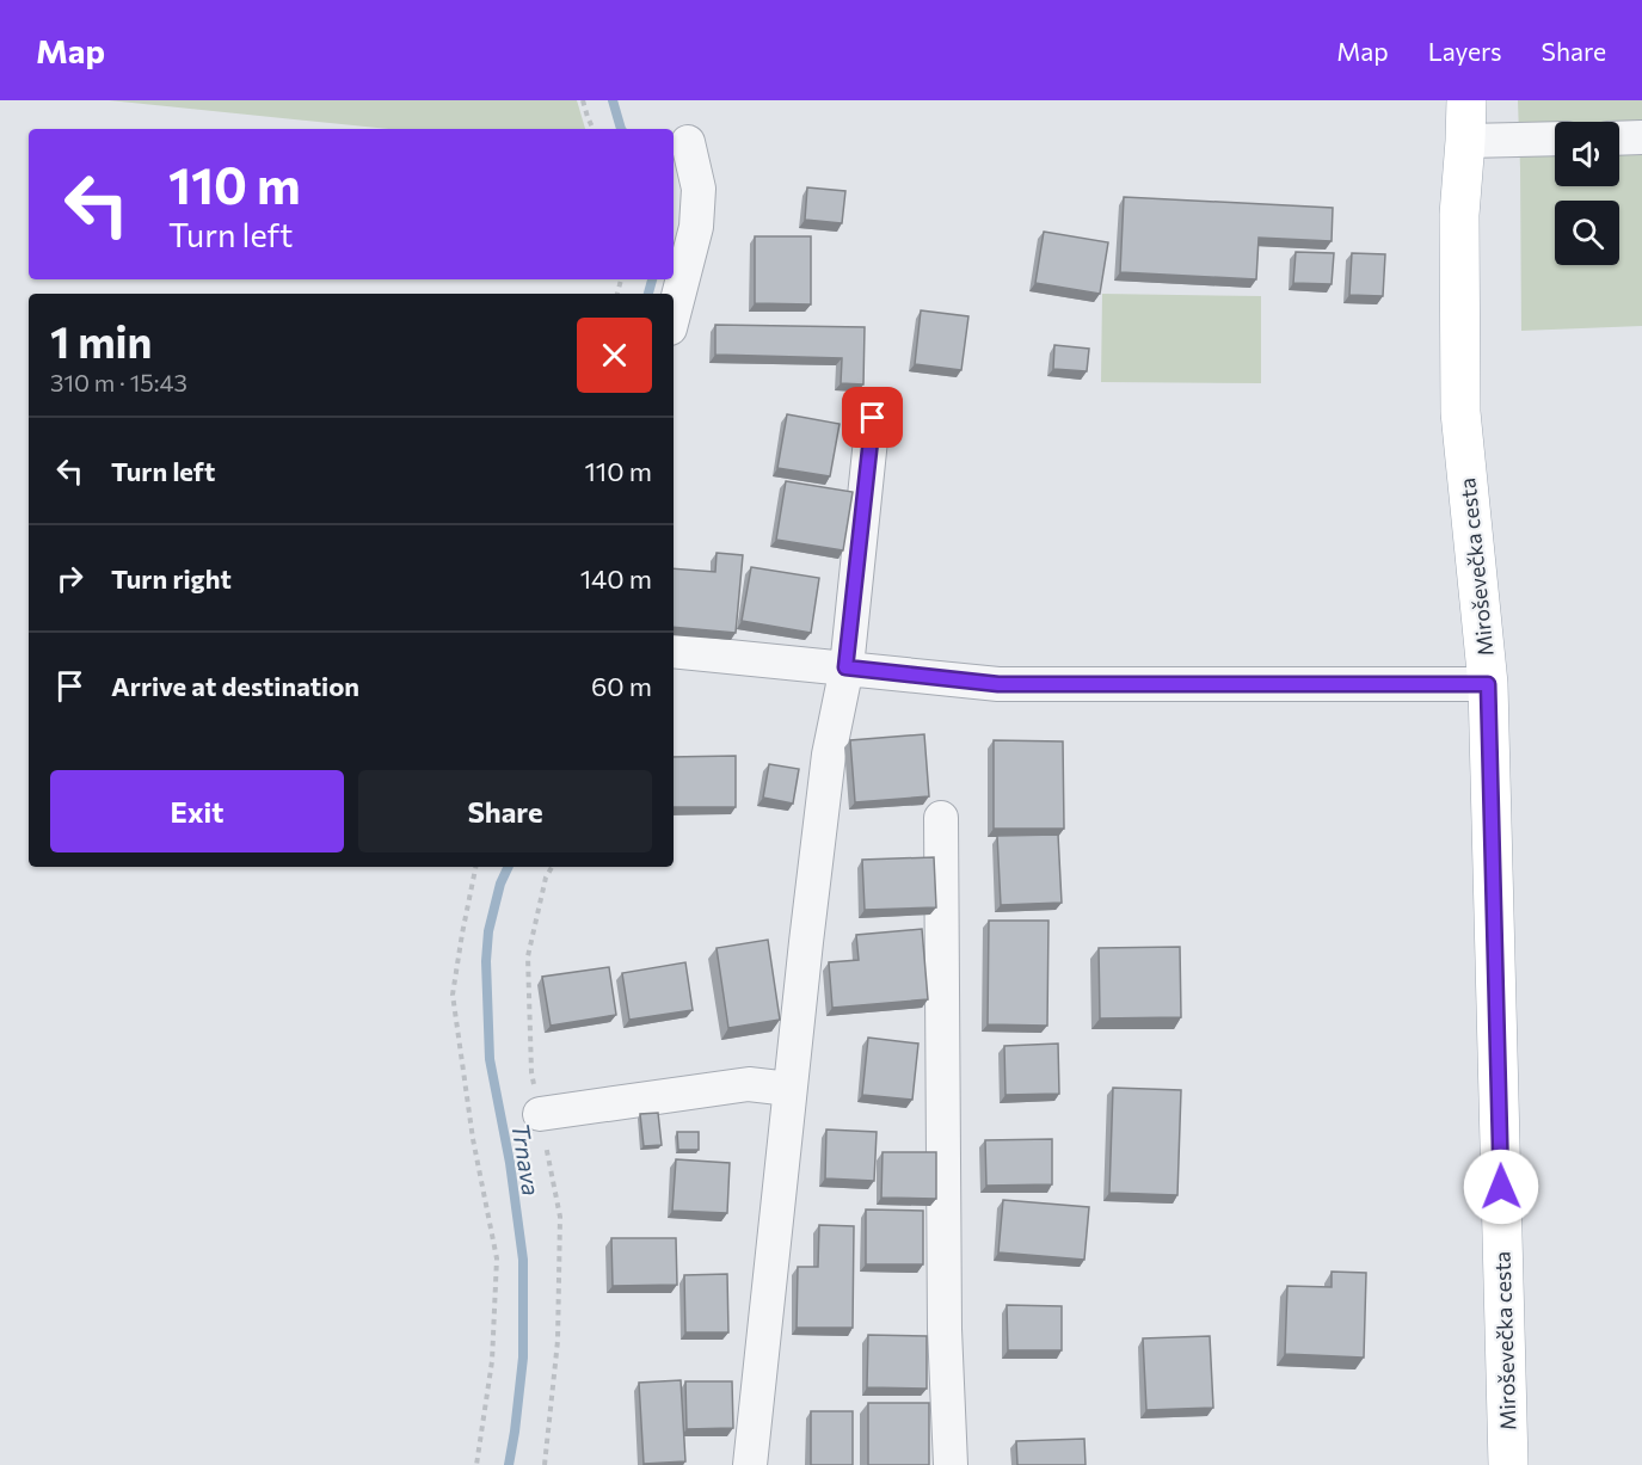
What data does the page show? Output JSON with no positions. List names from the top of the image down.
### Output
{
  "streets": {
    "main road": ["Miroševečka cesta"]
  },
  "water": ["Trnava"],
  "page": {
    "header": "Map",
    "nav": ["Map", "Layers", "Share"],
    "turn": ["110 m", "Turn left"],
    "heading": ["1 min", "310 m · 15:43"],
    "list": [
      {
        "name": "Turn left",
        "value": "110 m"
      },
      {
        "name": "Turn right",
        "value": "140 m"
      },
      {
        "name": "Arrive at destination",
        "value": "60 m"
      }
    ],
    "buttons": ["Exit", "Share"]
  }
}
